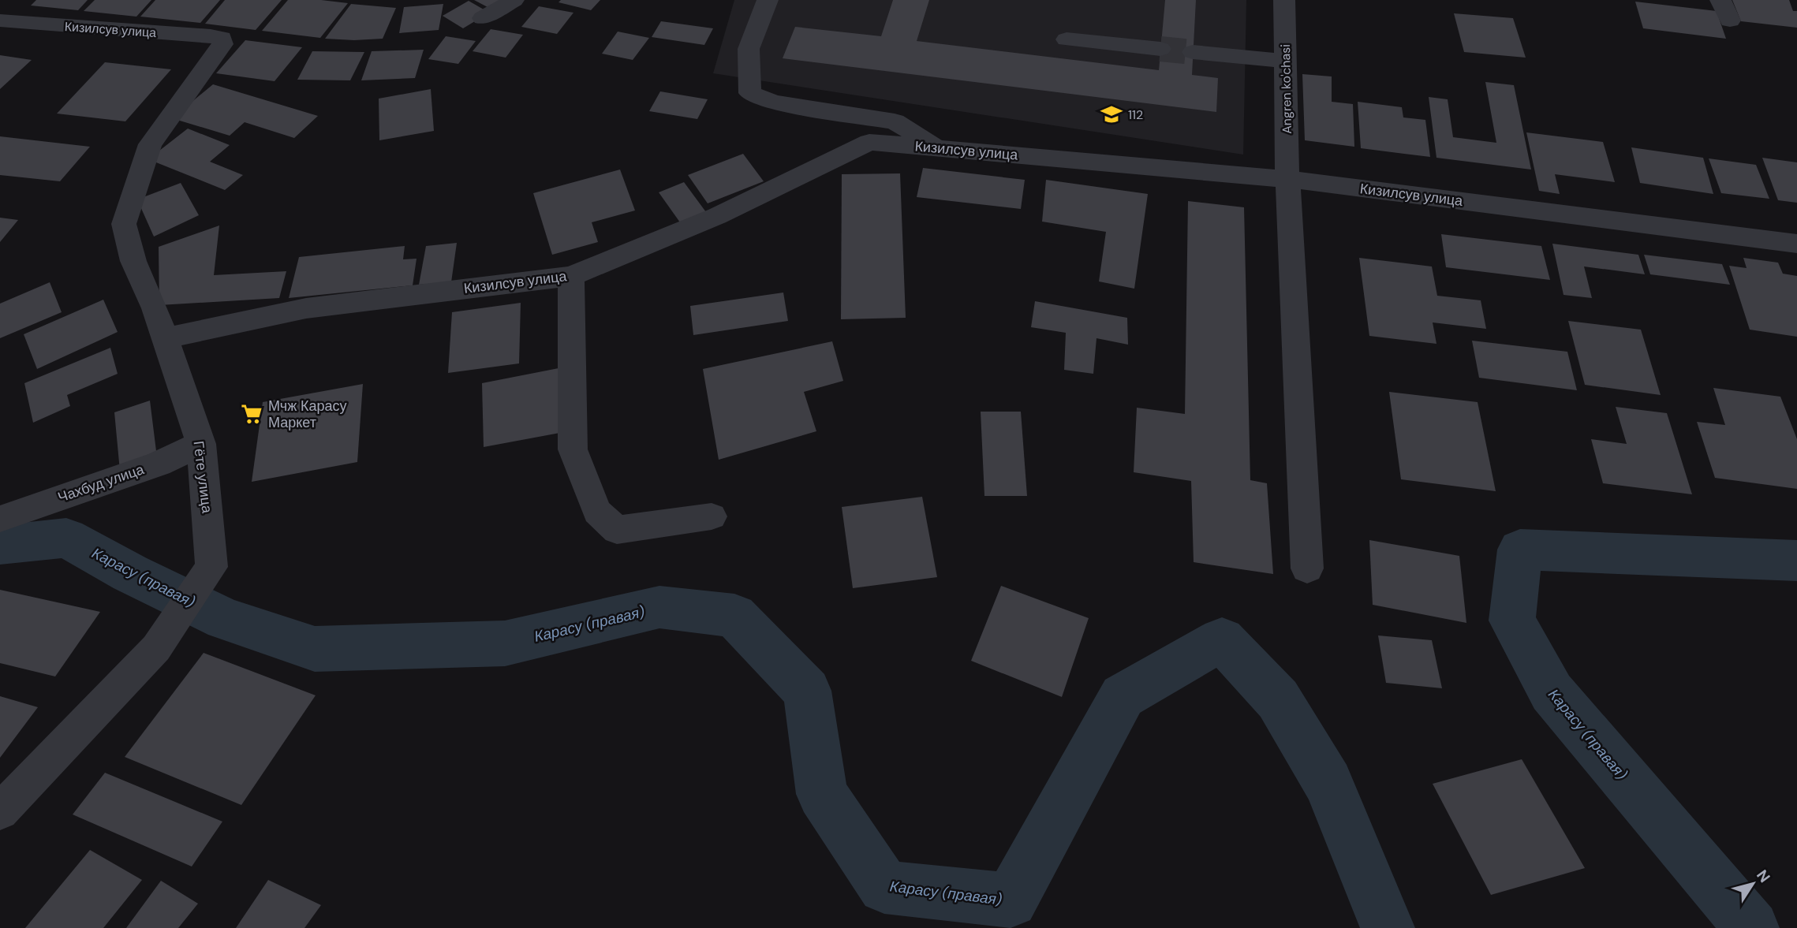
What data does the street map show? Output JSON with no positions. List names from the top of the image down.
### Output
{
  "streets": {
    "street": [
      "Кизилсув улица",
      "Angren ko'chasi",
      "Гёте улица",
      "Чахбуд улица"
    ]
  },
  "crossings": [
    ["Кизилсув улица", "Angren ko'chasi"],
    ["Кизилсув улица", "Гёте улица"],
    ["Гёте улица", "Чахбуд улица"]
  ],
  "water": ["Карасу (правая)"],
  "places": {
    "school or university": ["112"],
    "supermarket": ["Мчж Карасу Маркет"]
  },
  "north": "top right"
}
